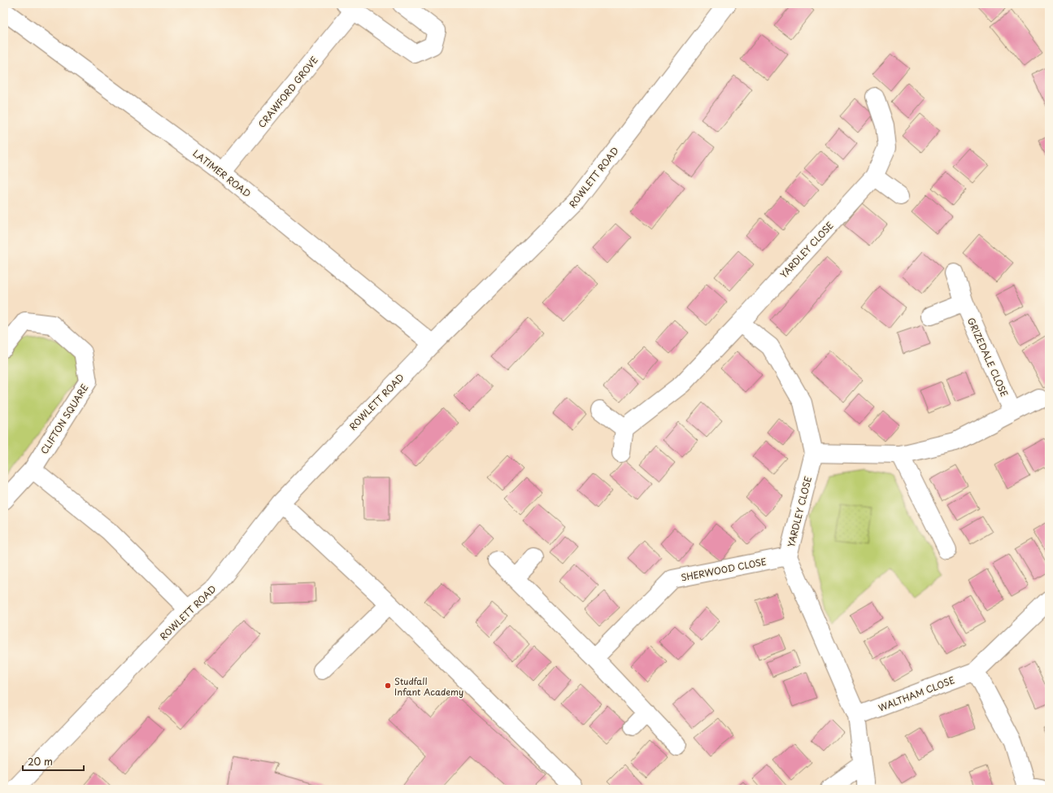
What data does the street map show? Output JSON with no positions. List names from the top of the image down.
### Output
{
  "streets": {
    "street": [
      "CRAWFORD GROVE",
      "LATIMER ROAD",
      "ROWLETT ROAD",
      "YARDLEY CLOSE",
      "GRIZEDALE CLOSE",
      "CLIFTON SQUARE",
      "SHERWOOD CLOSE",
      "WALTHAM CLOSE"
    ]
  },
  "crossings": [
    ["CRAWFORD GROVE", "LATIMER ROAD"],
    ["LATIMER ROAD", "ROWLETT ROAD"],
    ["YARDLEY CLOSE", "SHERWOOD CLOSE"],
    ["YARDLEY CLOSE", "WALTHAM CLOSE"]
  ],
  "places": ["Studfall Infant Academy"],
  "scale_bar": "20 m"
}
